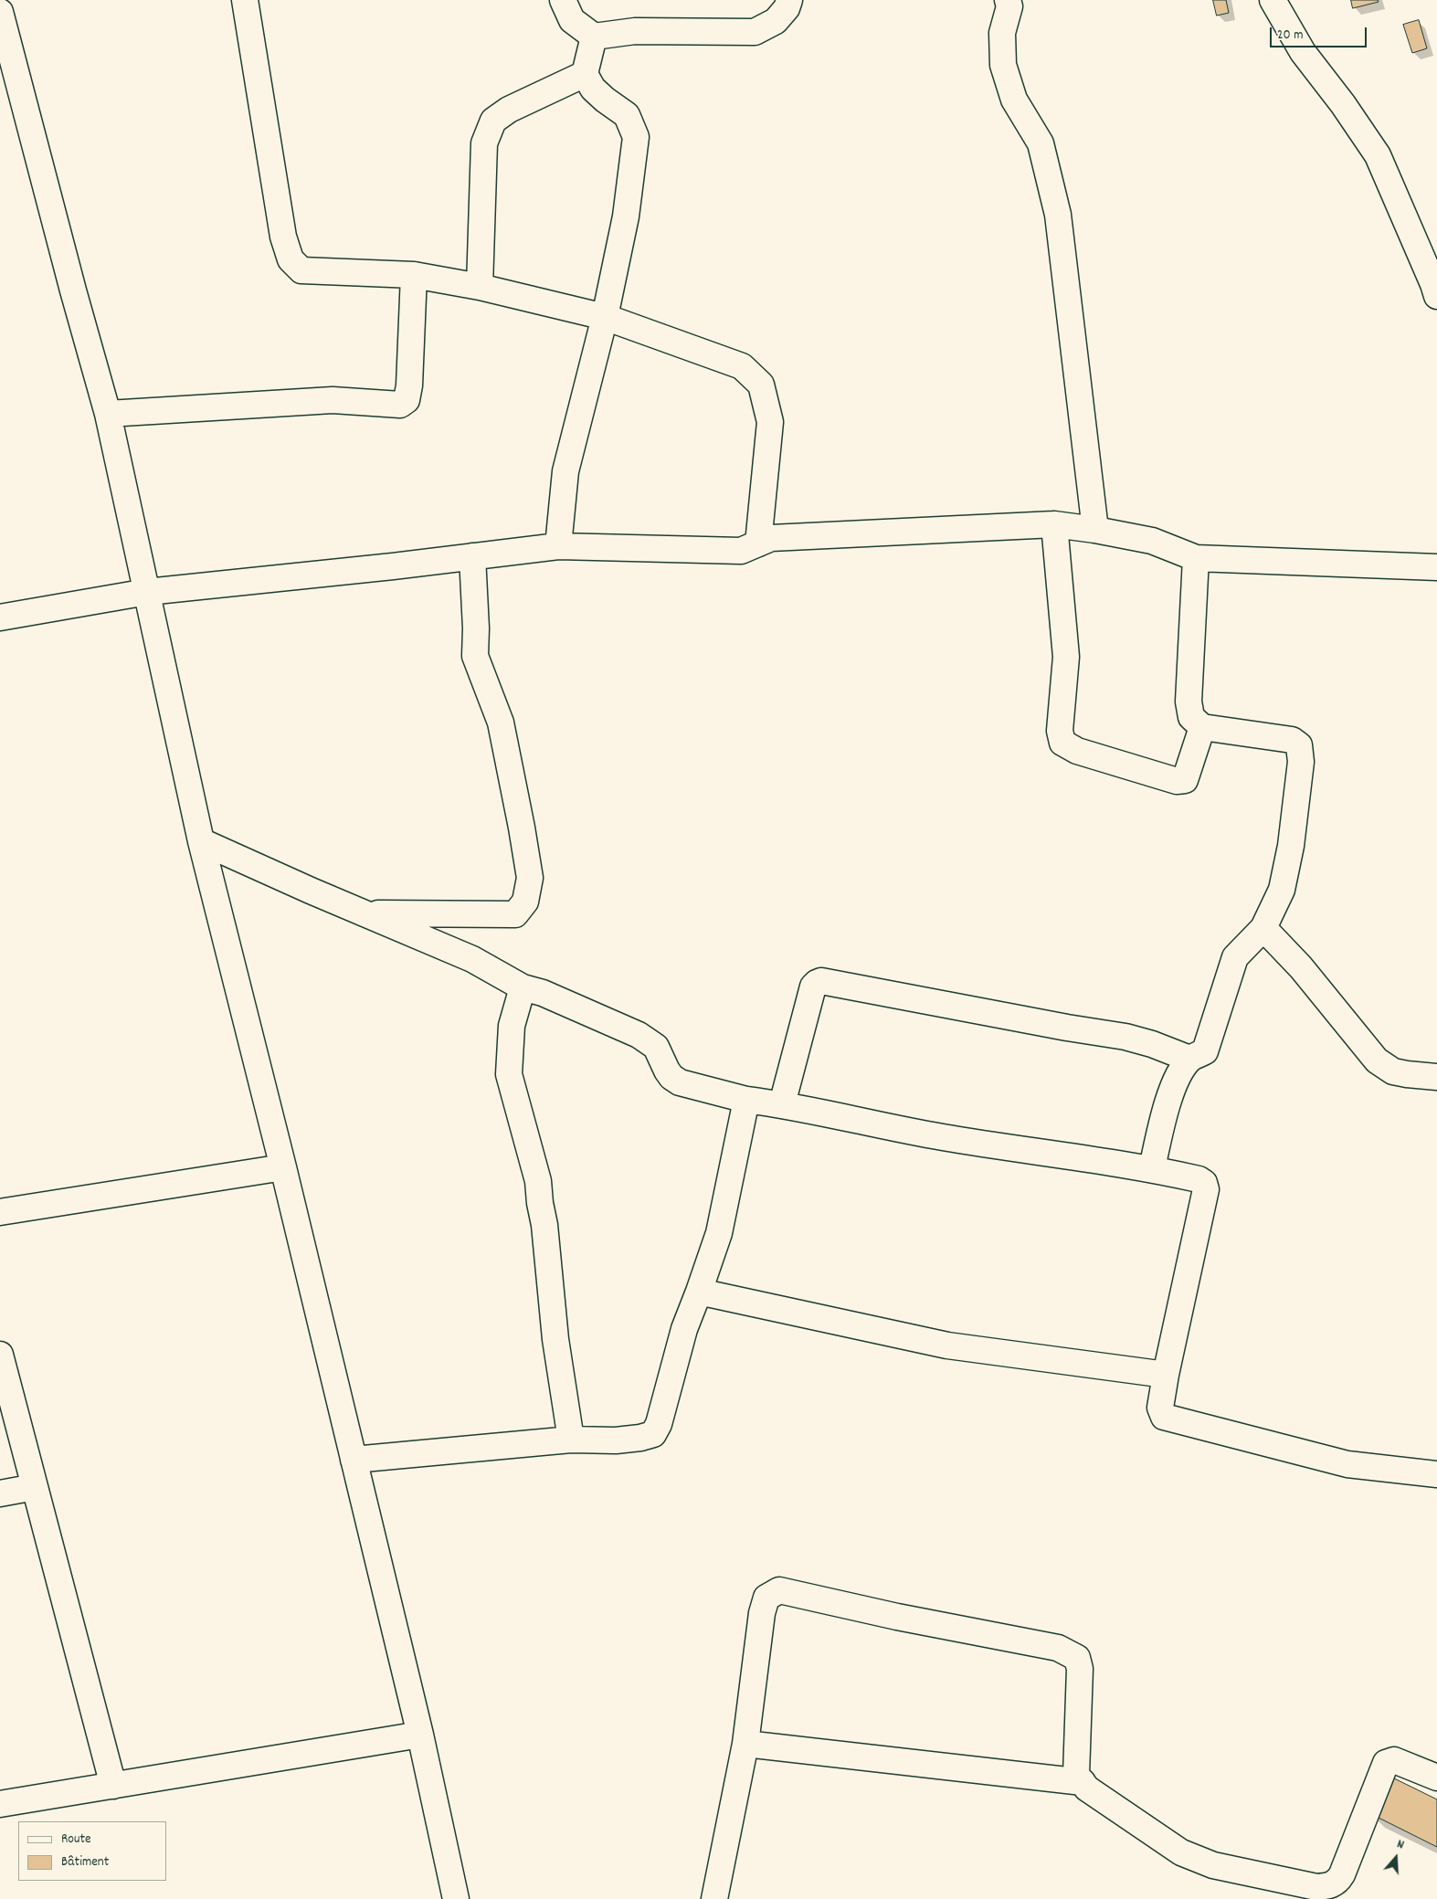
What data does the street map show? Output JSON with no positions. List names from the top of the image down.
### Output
{
  "legend": ["Route", "Bâtiment"],
  "scale_bar": "20 m",
  "north": "top"
}
